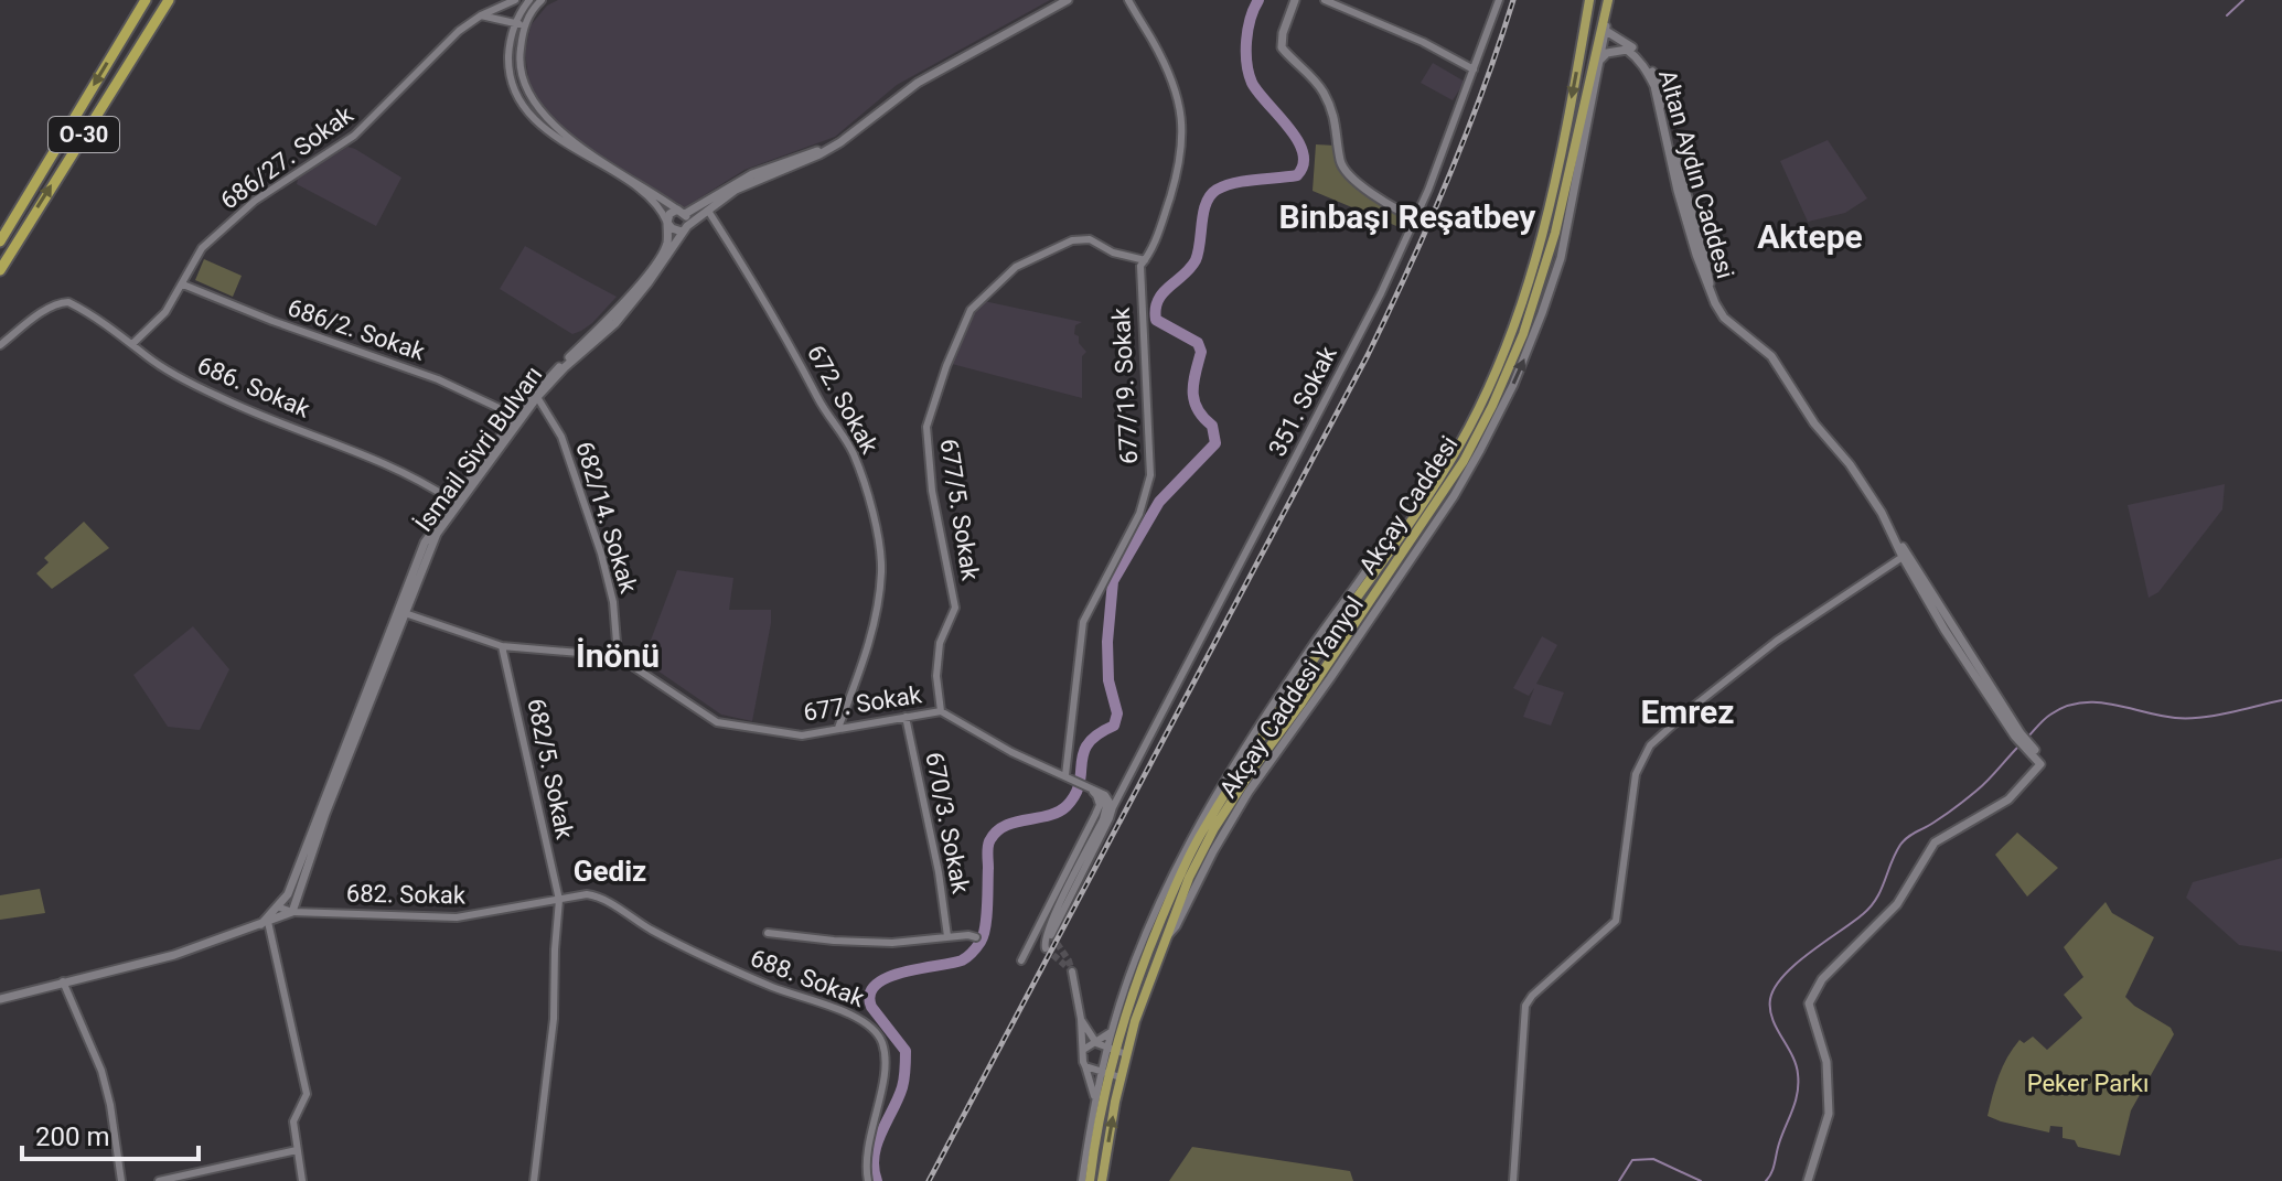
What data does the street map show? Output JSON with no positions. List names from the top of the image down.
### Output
{
  "streets": {
    "highway": ["O-30", "Akçay Caddesi"],
    "main road": ["Altan Aydın Caddesi", "İsmail Sivri Bulvarı", "Akçay Caddesi Yanyol"],
    "street": [
      "686/27. Sokak",
      "686/2. Sokak",
      "677/19. Sokak",
      "686. Sokak",
      "672. Sokak",
      "351. Sokak",
      "677/5. Sokak",
      "682/14. Sokak",
      "677. Sokak",
      "682/5. Sokak",
      "670/3. Sokak",
      "682. Sokak",
      "688. Sokak"
    ]
  },
  "crossings": [
    ["686/27. Sokak", "686/2. Sokak"],
    ["686/27. Sokak", "686. Sokak"],
    ["Altan Aydın Caddesi", "Akçay Caddesi Yanyol"],
    ["686/2. Sokak", "İsmail Sivri Bulvarı"],
    ["677/19. Sokak", "677/5. Sokak"],
    ["677/19. Sokak", "677. Sokak"],
    ["686. Sokak", "İsmail Sivri Bulvarı"],
    ["672. Sokak", "İsmail Sivri Bulvarı"],
    ["672. Sokak", "677. Sokak"],
    ["İsmail Sivri Bulvarı", "682/14. Sokak"],
    ["İsmail Sivri Bulvarı", "677. Sokak"],
    ["İsmail Sivri Bulvarı", "682. Sokak"],
    ["Akçay Caddesi", "Akçay Caddesi Yanyol"],
    ["677/5. Sokak", "677. Sokak"],
    ["682/14. Sokak", "677. Sokak"],
    ["677. Sokak", "682/5. Sokak"],
    ["677. Sokak", "670/3. Sokak"],
    ["682/5. Sokak", "682. Sokak"],
    ["682. Sokak", "688. Sokak"]
  ],
  "one_way": ["Akçay Caddesi Yanyol"],
  "districts": [
    "Binbaşı Reşatbey",
    "Aktepe",
    "İnönü",
    "Emrez",
    "Gediz"
  ],
  "parks": ["Peker Parkı"],
  "scale_bar": "200 m"
}
